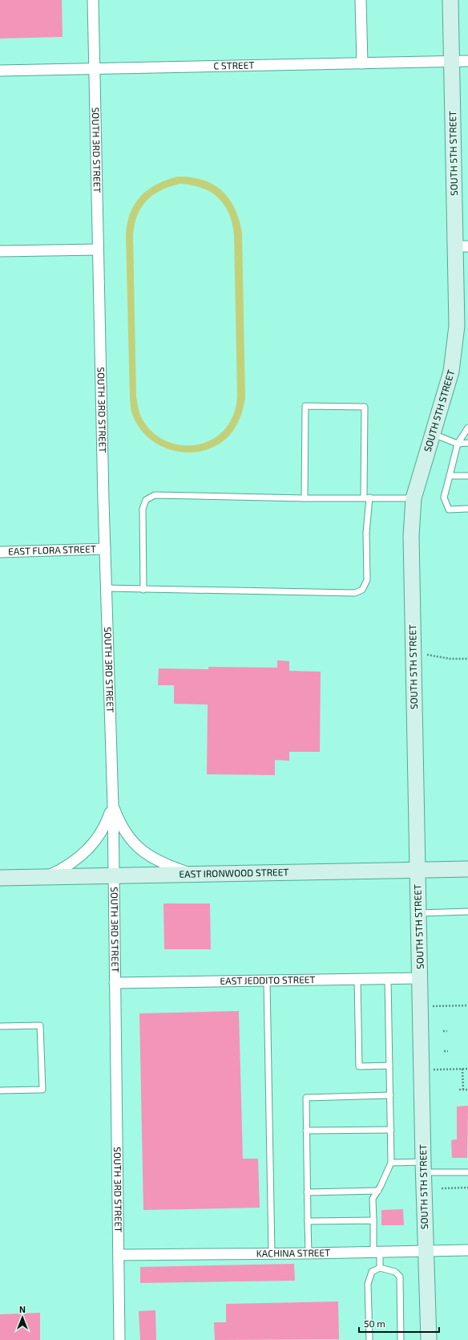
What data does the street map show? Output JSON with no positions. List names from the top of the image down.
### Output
{
  "streets": {
    "street": [
      "C STREET",
      "SOUTH 3RD STREET",
      "SOUTH 5TH STREET",
      "EAST FLORA STREET",
      "EAST IRONWOOD STREET",
      "EAST JEDDITO STREET",
      "KACHINA STREET"
    ]
  },
  "crossings": [
    ["C STREET", "SOUTH 3RD STREET"],
    ["C STREET", "SOUTH 5TH STREET"],
    ["SOUTH 3RD STREET", "EAST FLORA STREET"],
    ["SOUTH 3RD STREET", "EAST IRONWOOD STREET"],
    ["SOUTH 3RD STREET", "EAST JEDDITO STREET"],
    ["SOUTH 3RD STREET", "KACHINA STREET"],
    ["SOUTH 5TH STREET", "EAST IRONWOOD STREET"],
    ["SOUTH 5TH STREET", "EAST JEDDITO STREET"],
    ["SOUTH 5TH STREET", "KACHINA STREET"]
  ],
  "scale_bar": "50 m",
  "north": "top"
}
